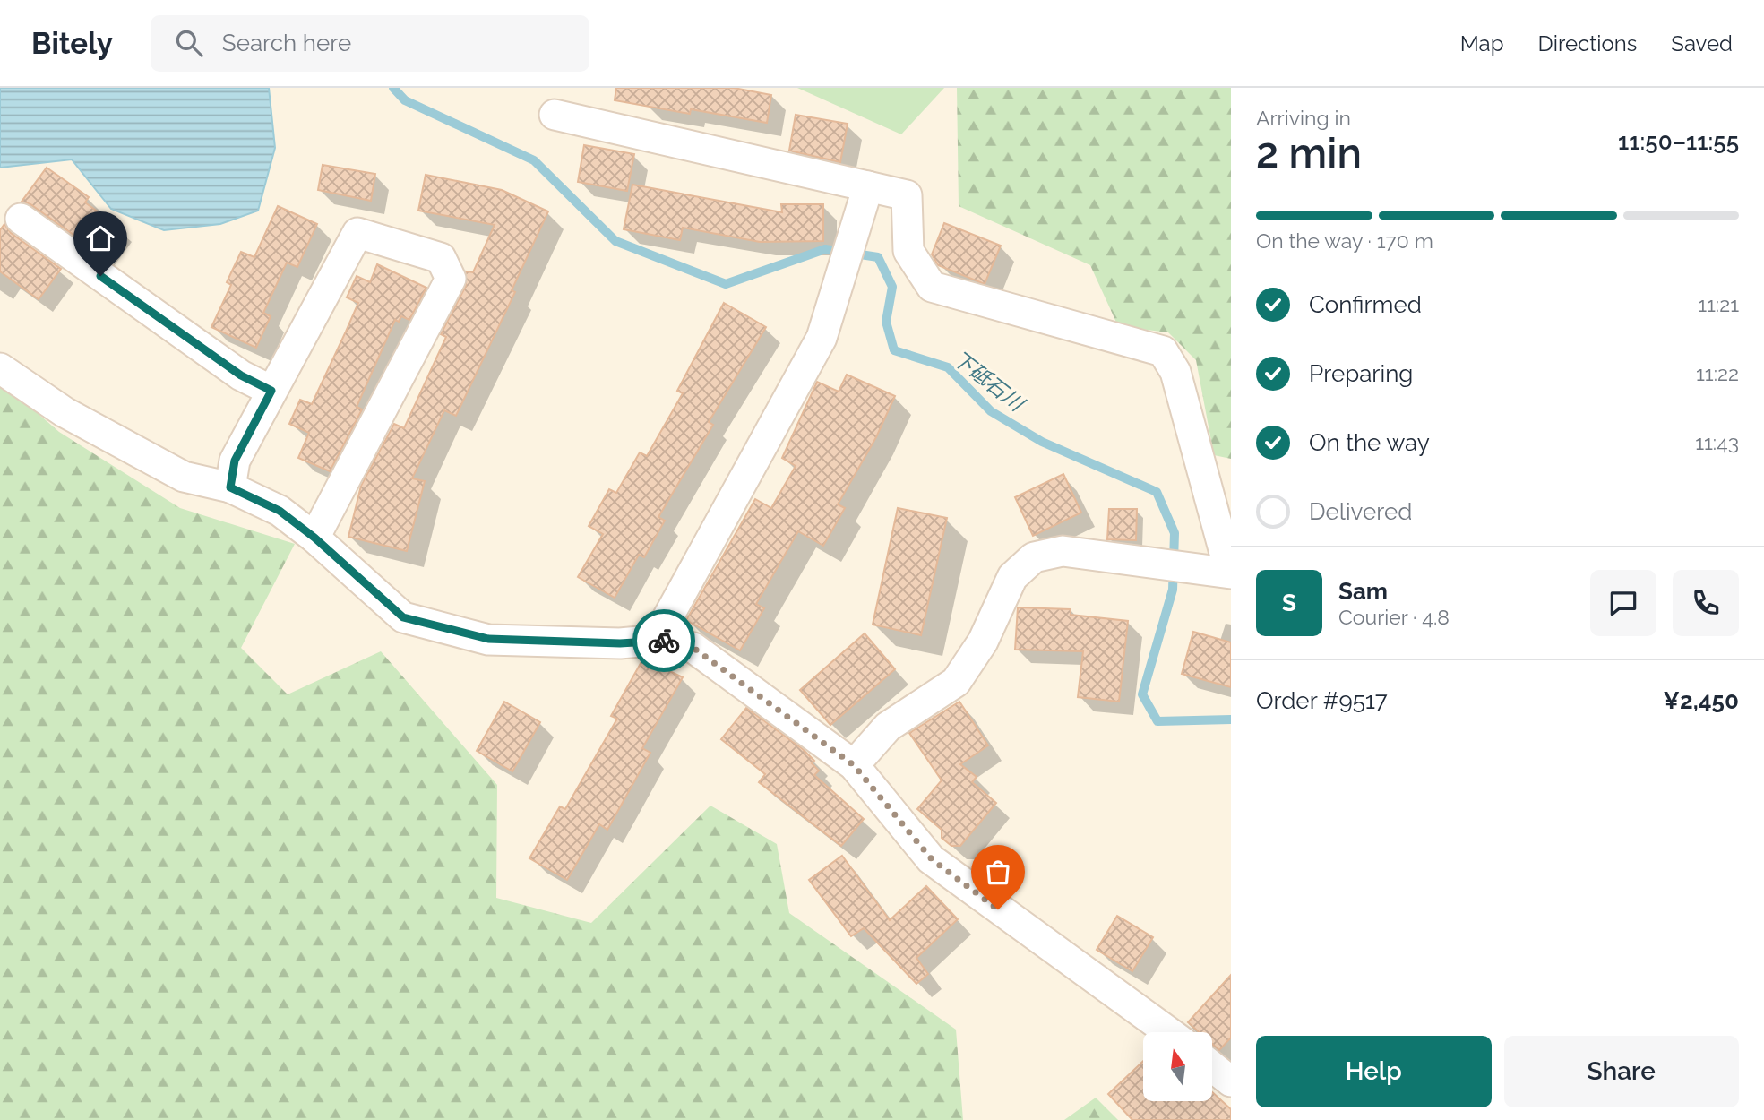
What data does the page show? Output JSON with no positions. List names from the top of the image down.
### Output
{
  "water": ["下砥石川"],
  "north": "top",
  "page": {
    "header": "Bitely",
    "search": "Search here",
    "nav": ["Map", "Directions", "Saved"],
    "heading": ["2 min", "Arriving in", "11:50–11:55"],
    "panel": [
      "Sam",
      "Courier · 4.8",
      "Order #9517",
      "¥2,450"
    ],
    "bar": "On the way · 170 m",
    "list": [
      ["Confirmed", "11:21"],
      ["Preparing", "11:22"],
      ["On the way", "11:43"],
      "Delivered"
    ],
    "round": "S",
    "buttons": ["Help", "Share"]
  }
}
